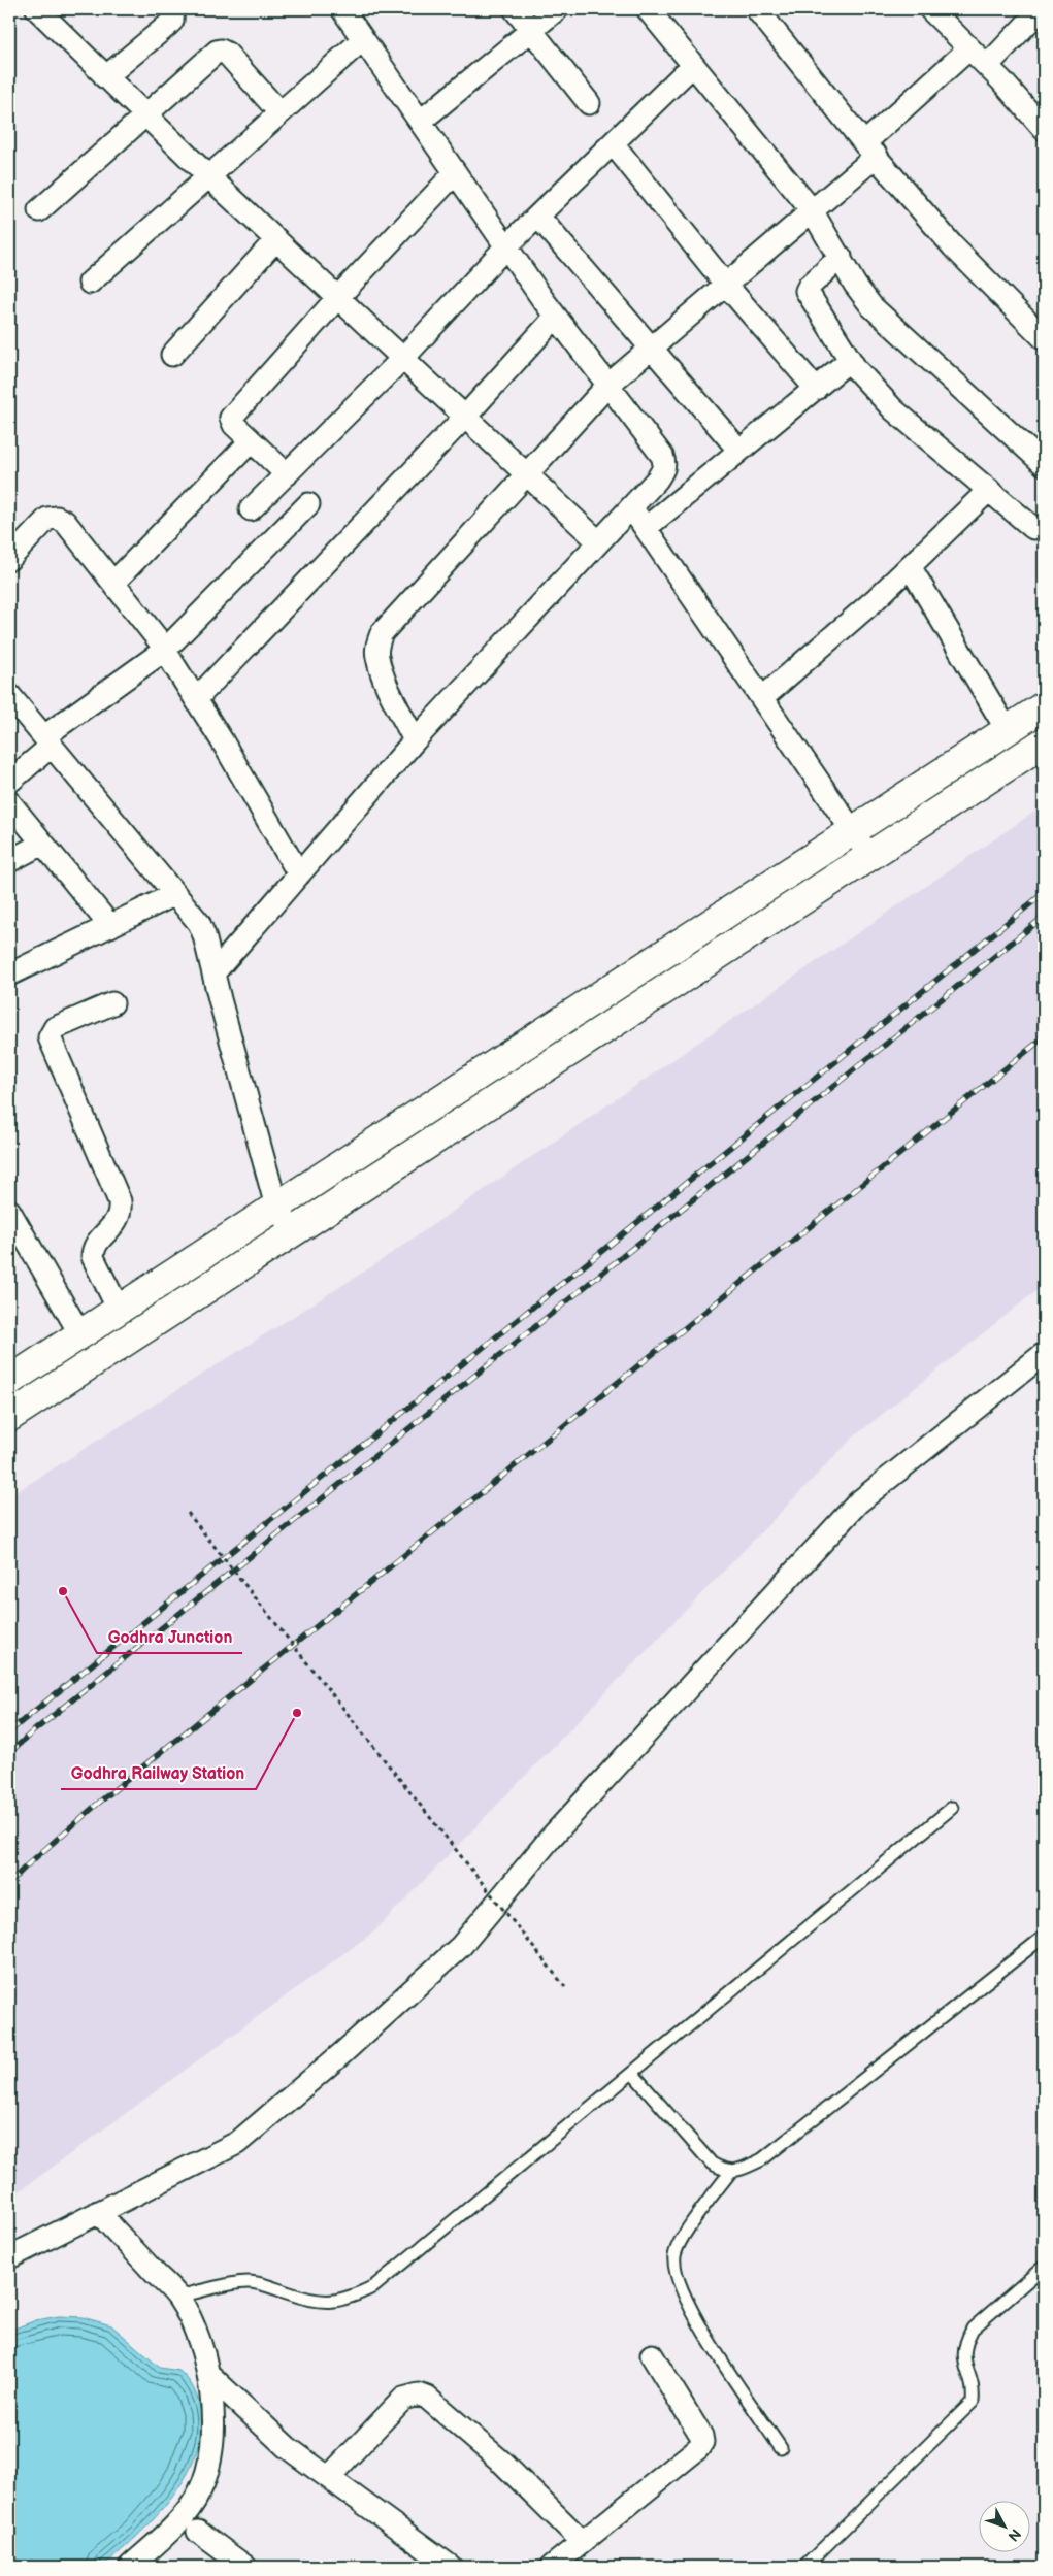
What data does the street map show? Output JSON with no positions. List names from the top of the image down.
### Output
{
  "places": ["Godhra Junction", "Godhra Railway Station"],
  "north": "bottom right"
}
